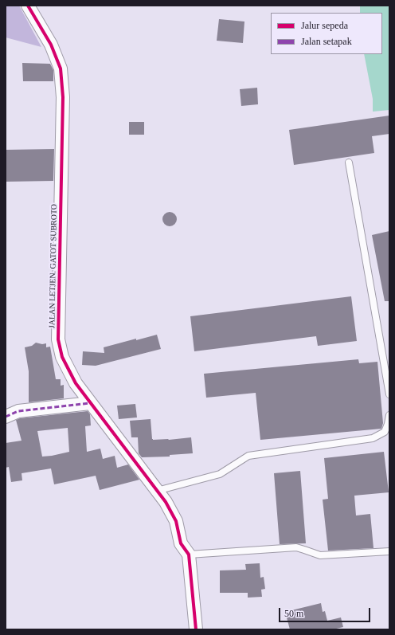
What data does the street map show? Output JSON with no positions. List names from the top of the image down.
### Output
{
  "streets": {
    "street": ["JALAN LETJEN. GATOT SUBROTO"]
  },
  "legend": ["Jalur sepeda", "Jalan setapak"],
  "scale_bar": "50 m"
}
